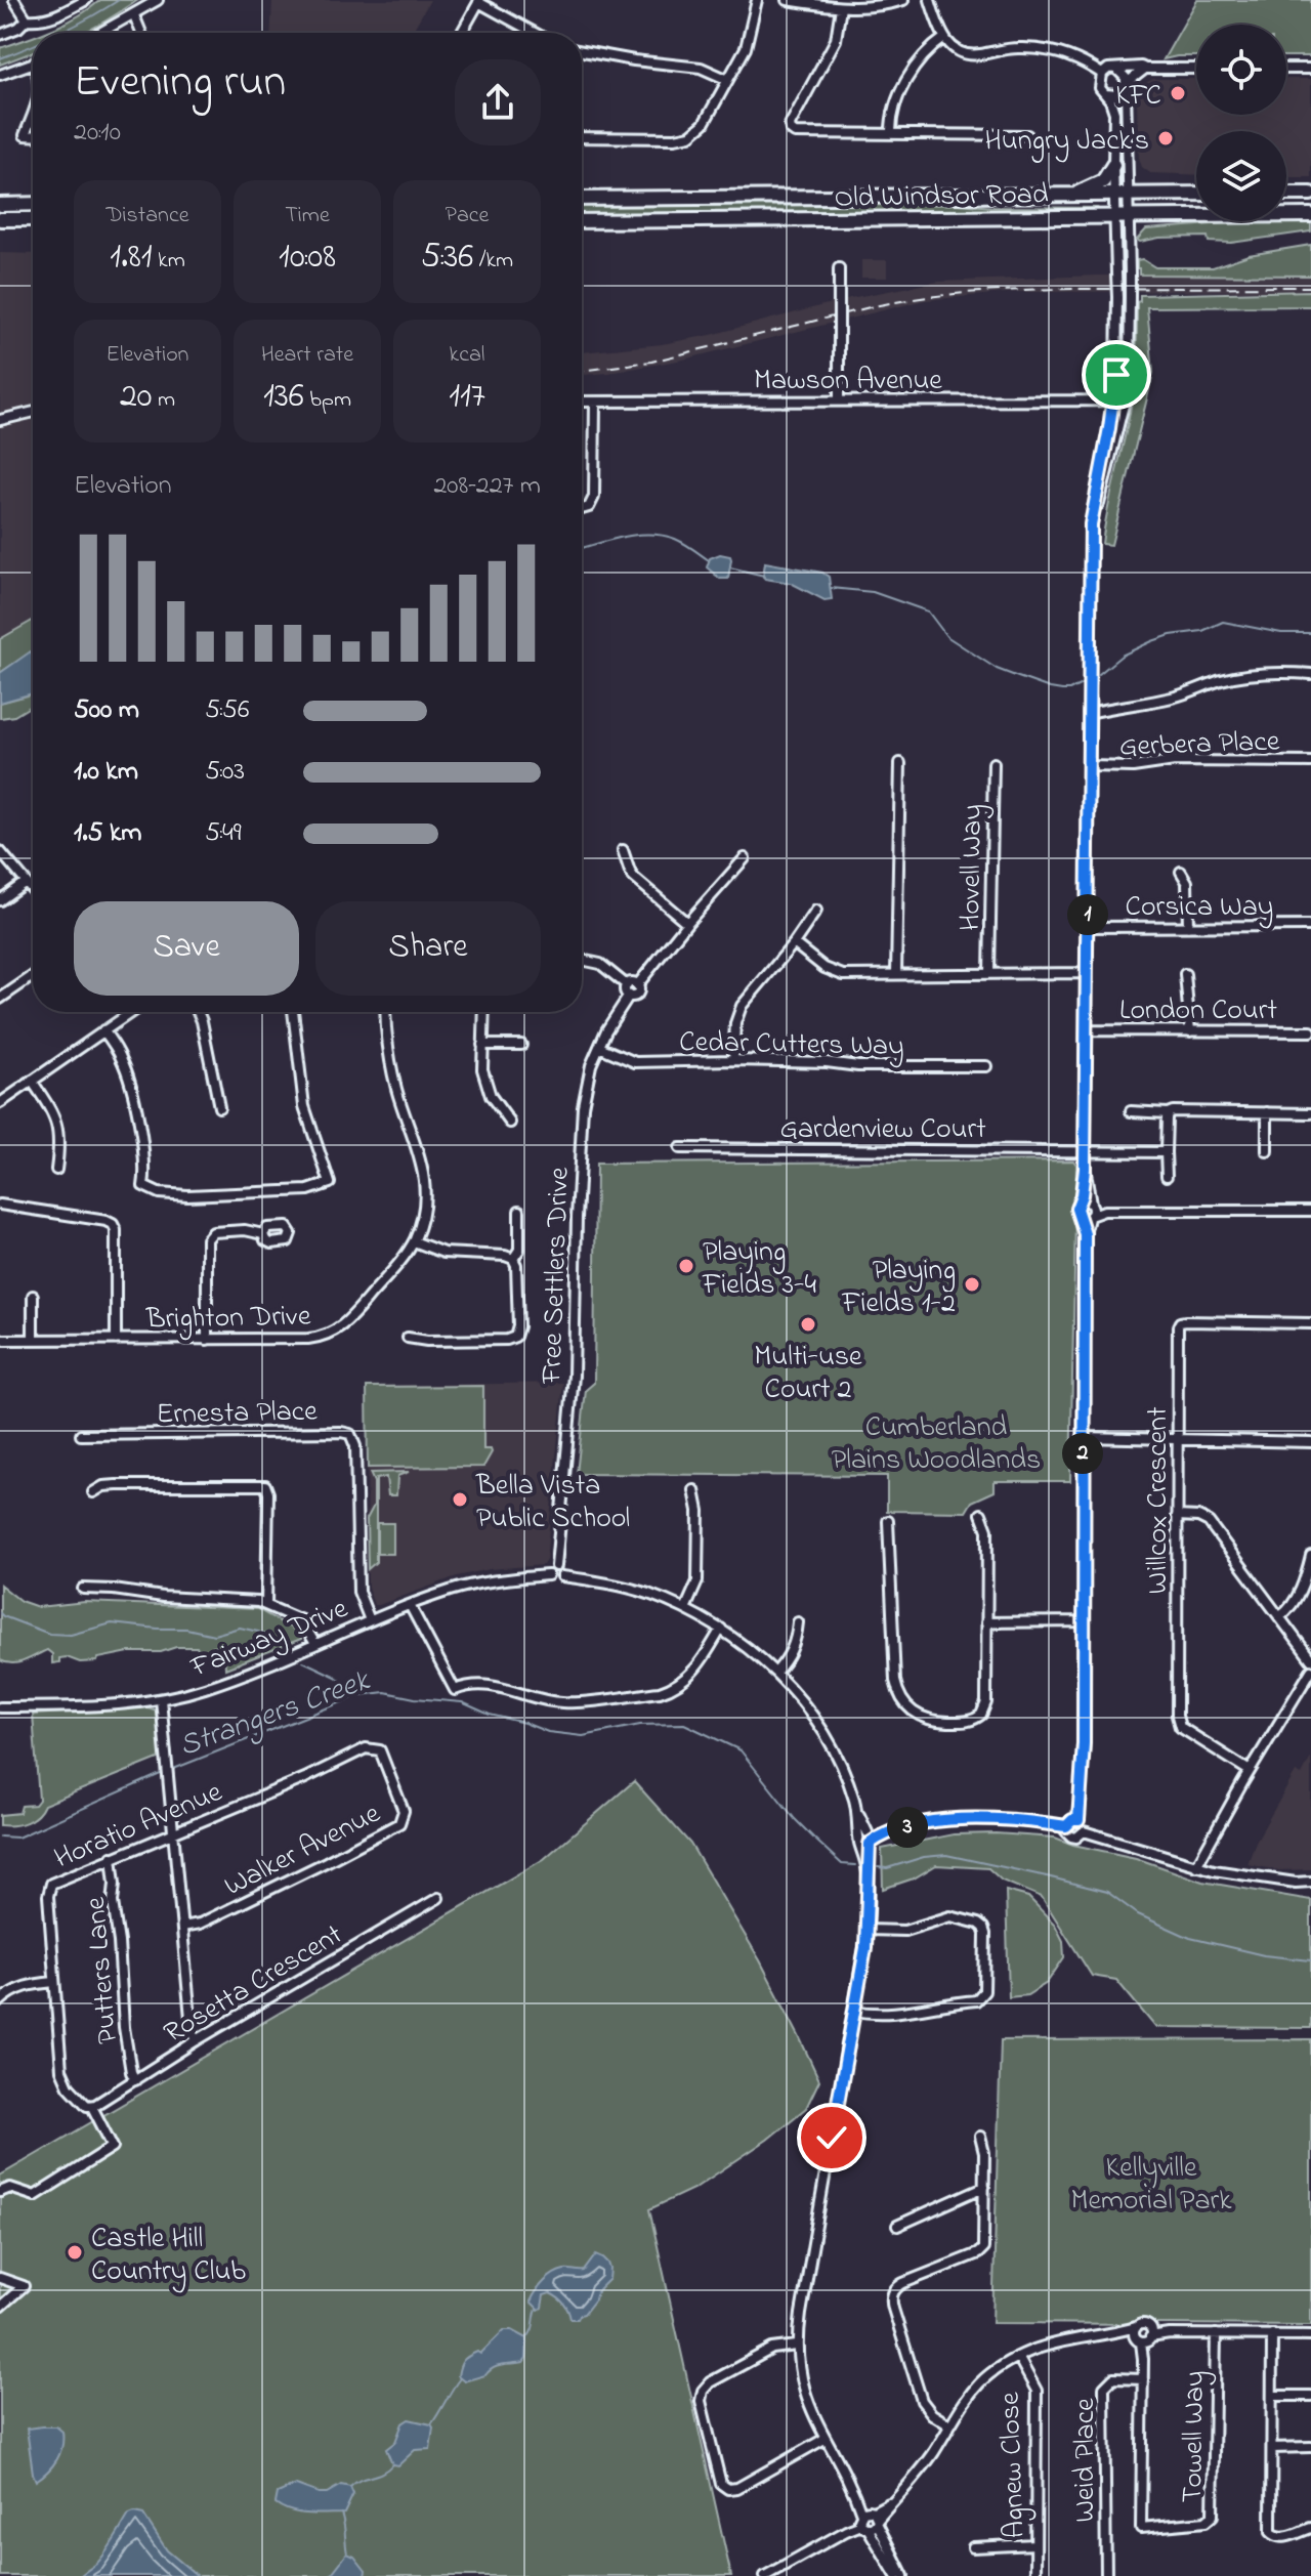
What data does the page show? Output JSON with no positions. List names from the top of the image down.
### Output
{
  "streets": {
    "highway": ["Old Windsor Road"],
    "street": [
      "Mawson Avenue",
      "Gerbera Place",
      "Hovell Way",
      "Corsica Way",
      "London Court",
      "Cedar Cutters Way",
      "Gardenview Court",
      "Free Settlers Drive",
      "Brighton Drive",
      "Ernesta Place",
      "Willcox Crescent",
      "Fairway Drive",
      "Horatio Avenue",
      "Walker Avenue",
      "Putters Lane",
      "Rosetta Crescent",
      "Towell Way",
      "Weid Place",
      "Agnew Close"
    ]
  },
  "crossings": [
    ["Cedar Cutters Way", "Free Settlers Drive"],
    ["Free Settlers Drive", "Fairway Drive"],
    ["Ernesta Place", "Fairway Drive"],
    ["Horatio Avenue", "Walker Avenue"],
    ["Horatio Avenue", "Putters Lane"],
    ["Horatio Avenue", "Rosetta Crescent"],
    ["Putters Lane", "Rosetta Crescent"],
    ["Towell Way", "Weid Place"]
  ],
  "water": ["Strangers Creek"],
  "parks": ["Cumberland Plains Woodlands", "Kellyville Memorial Park"],
  "places": [
    "KFC",
    "Hungry Jack's",
    "Playing Fields 3-4",
    "Playing Fields 1-2",
    "Multi-use Court 2",
    "Bella Vista Public School",
    "Castle Hill Country Club"
  ],
  "page": {
    "heading": ["Evening run", "20:10"],
    "stats": [
      ["Distance", "1.81 km"],
      ["Time", "10:08"],
      ["Pace", "5:36 /km"],
      ["Elevation", "20 m"],
      ["Heart rate", "136 bpm"],
      ["kcal", "117"]
    ],
    "chart": ["Elevation", "208–227 m"],
    "list": [
      {
        "name": "500 m",
        "note": "5:56"
      },
      {
        "name": "1.0 km",
        "note": "5:03"
      },
      {
        "name": "1.5 km",
        "note": "5:49"
      }
    ],
    "buttons": ["Save", "Share"],
    "pins": ["1", "2", "3"]
  }
}
